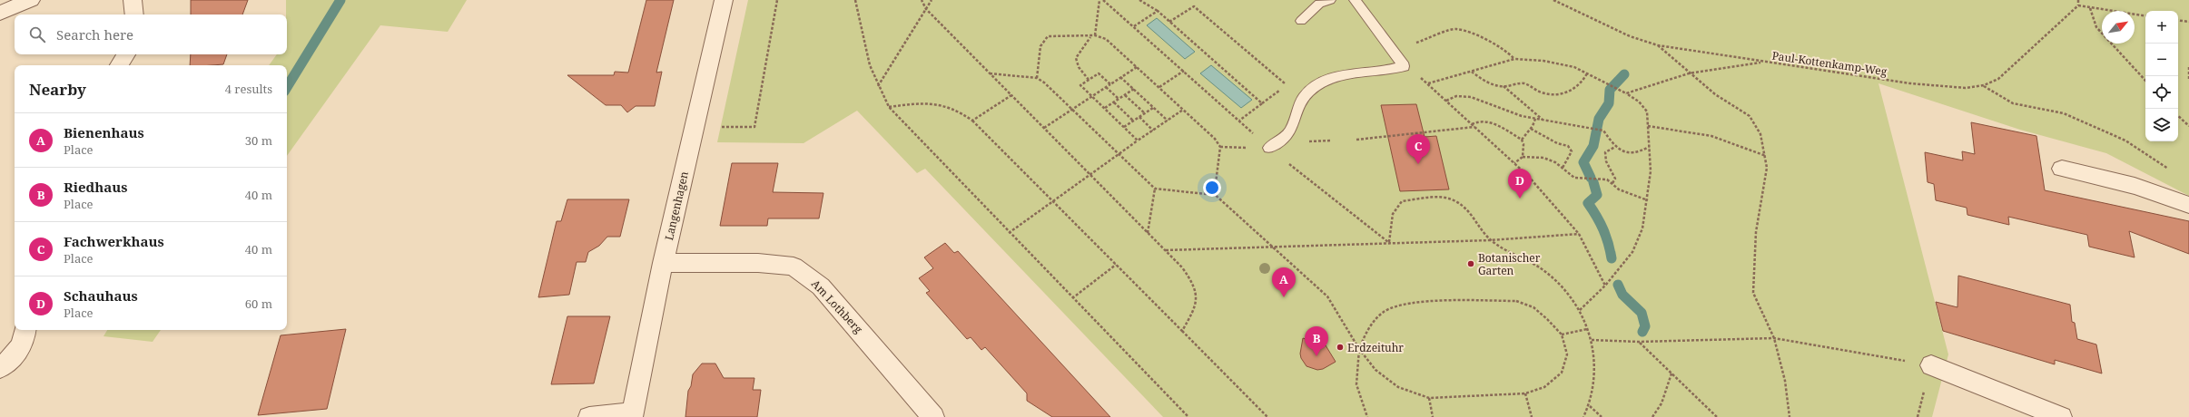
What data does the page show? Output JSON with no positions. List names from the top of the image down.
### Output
{
  "streets": {
    "street": ["Langenhagen", "Am Lothberg"],
    "path": ["Paul-Kottenkamp-Weg"]
  },
  "crossings": [
    ["Langenhagen", "Am Lothberg"]
  ],
  "places": ["Botanischer Garten", "Erdzeituhr"],
  "north": "top right",
  "page": {
    "map_buttons": ["+", "−"],
    "search": "Search here",
    "heading": ["Nearby", "4 results"],
    "list": [
      {
        "mark": "A",
        "name": "Bienenhaus",
        "note": "Place",
        "value": "30 m"
      },
      {
        "mark": "B",
        "name": "Riedhaus",
        "note": "Place",
        "value": "40 m"
      },
      {
        "mark": "C",
        "name": "Fachwerkhaus",
        "note": "Place",
        "value": "40 m"
      },
      {
        "mark": "D",
        "name": "Schauhaus",
        "note": "Place",
        "value": "60 m"
      }
    ],
    "pins": [
      "C",
      "D",
      "A",
      "B"
    ]
  }
}
